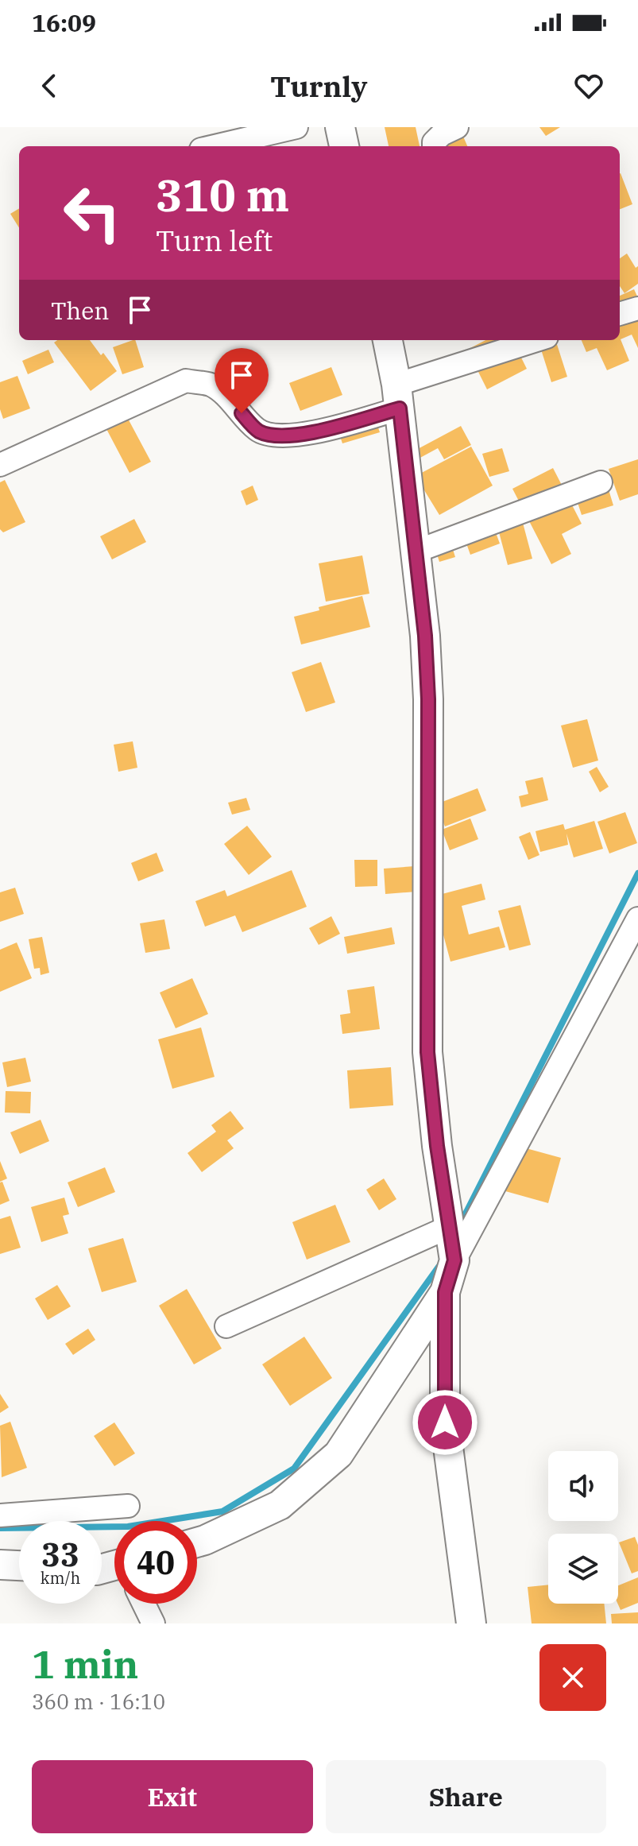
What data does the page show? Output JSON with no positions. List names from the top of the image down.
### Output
{
  "page": {
    "status": "16:09",
    "header": "Turnly",
    "turn": ["310 m", "Turn left"],
    "then": "Then",
    "speed": "33 km/h",
    "limit": "40",
    "heading": ["1 min", "360 m · 16:10"],
    "buttons": ["Exit", "Share"]
  }
}
